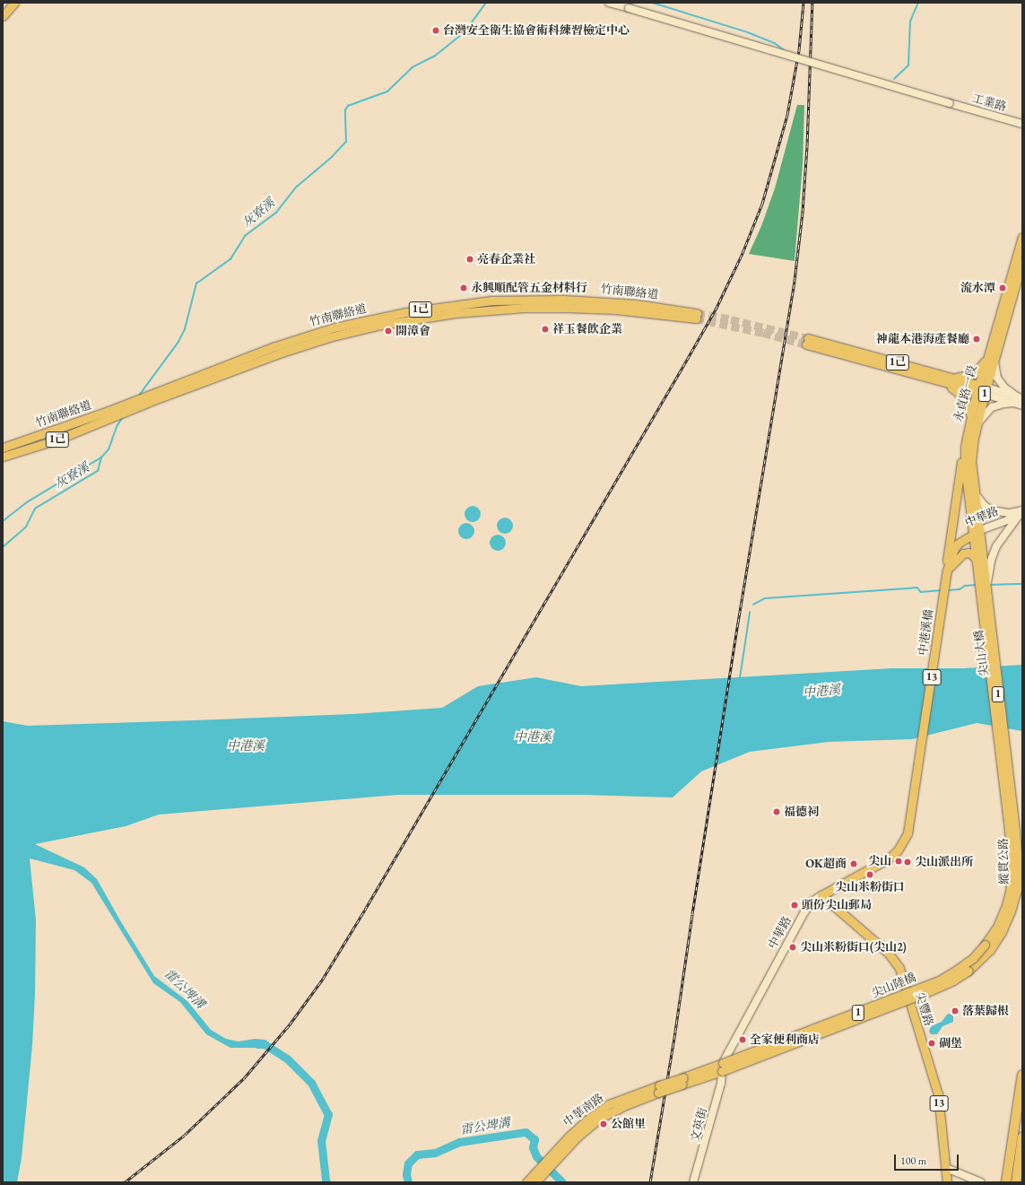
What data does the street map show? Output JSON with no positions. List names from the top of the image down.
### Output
{
  "streets": {
    "main road": [
      "竹南聯絡道",
      "1己",
      "永貞路一段",
      "1",
      "中華路",
      "中港溪橋",
      "尖山大橋",
      "13",
      "縱貫公路",
      "尖山陸橋",
      "尖豐路",
      "中華南路"
    ],
    "street": ["工業路", "文英街"]
  },
  "crossings": [
    ["1己", "永貞路一段"],
    ["永貞路一段", "中華路"],
    ["永貞路一段", "尖山大橋"],
    ["永貞路一段", "13"],
    ["1", "中華南路"],
    ["中華路", "中港溪橋"],
    ["中華路", "13"],
    ["中華路", "尖山陸橋"],
    ["中華路", "尖豐路"],
    ["中華路", "中華南路"],
    ["中華路", "文英街"],
    ["中港溪橋", "13"],
    ["尖山大橋", "縱貫公路"],
    ["縱貫公路", "尖山陸橋"],
    ["尖山陸橋", "中華南路"],
    ["尖山陸橋", "文英街"],
    ["中華南路", "文英街"]
  ],
  "water": ["灰寮溪", "中港溪", "雷公埤溝"],
  "places": [
    "台灣安全衛生協會術科練習檢定中心",
    "亮春企業社",
    "永興順配管五金材料行",
    "流水潭",
    "祥玉餐飲企業",
    "開漳會",
    "神龍本港海產餐廳",
    "福德祠",
    "尖山",
    "尖山派出所",
    "OK超商",
    "尖山米粉街口",
    "頭份尖山郵局",
    "尖山米粉街口(尖山2)",
    "落葉歸根",
    "全家便利商店",
    "碉堡",
    "公館里"
  ],
  "scale_bar": "100 m"
}
